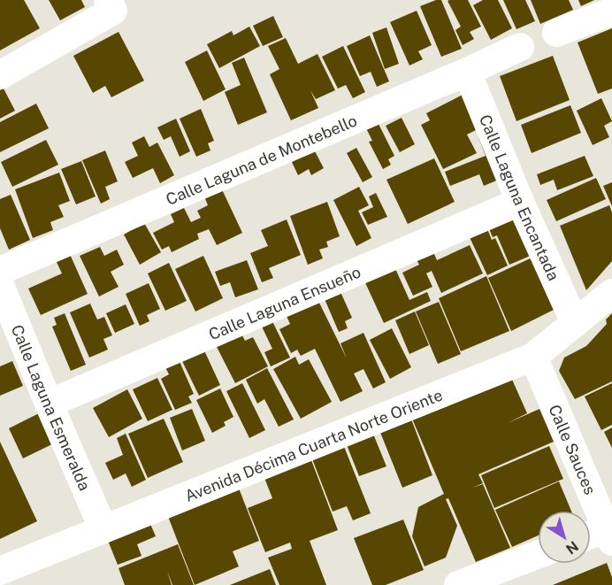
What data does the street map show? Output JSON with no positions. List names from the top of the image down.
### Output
{
  "streets": {
    "street": [
      "Calle Laguna de Montebello",
      "Calle Laguna Encantada",
      "Calle Laguna Ensueño",
      "Calle Laguna Esmeralda",
      "Avenida Décima Cuarta Norte Oriente",
      "Calle Sauces"
    ]
  },
  "crossings": [
    ["Calle Laguna de Montebello", "Calle Laguna Encantada"],
    ["Calle Laguna Encantada", "Calle Laguna Ensueño"],
    ["Calle Laguna Encantada", "Avenida Décima Cuarta Norte Oriente"],
    ["Calle Laguna Ensueño", "Calle Laguna Esmeralda"],
    ["Calle Laguna Esmeralda", "Avenida Décima Cuarta Norte Oriente"],
    ["Avenida Décima Cuarta Norte Oriente", "Calle Sauces"]
  ],
  "north": "bottom right"
}
